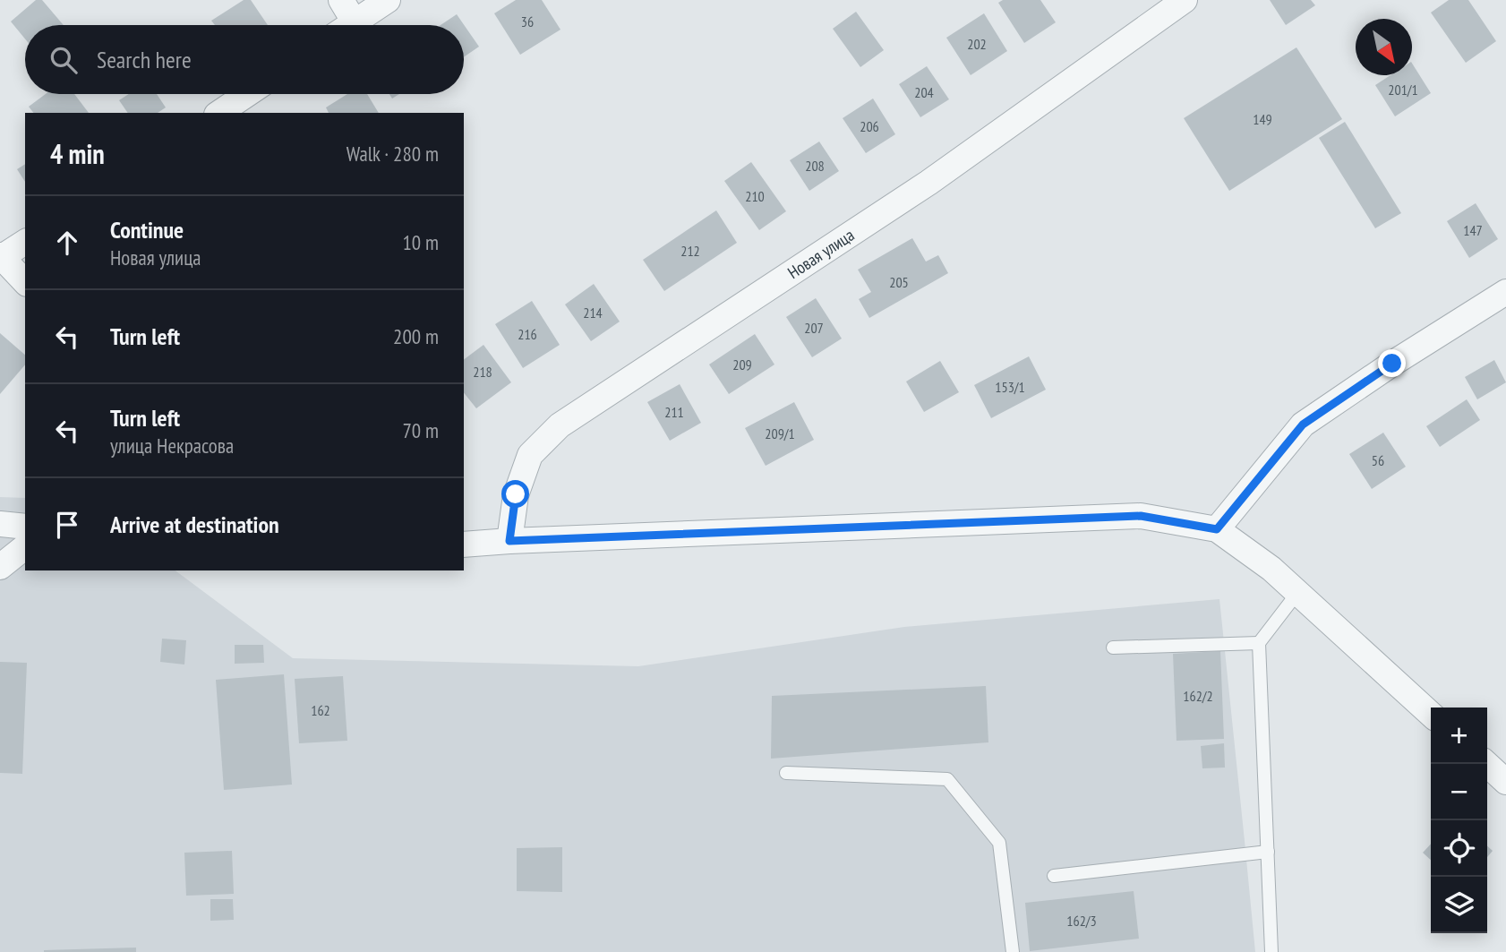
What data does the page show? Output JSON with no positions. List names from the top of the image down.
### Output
{
  "streets": {
    "street": ["Новая улица"]
  },
  "house_numbers": [
    "36",
    "202",
    "201/1",
    "204",
    "149",
    "206",
    "208",
    "210",
    "147",
    "212",
    "205",
    "214",
    "207",
    "216",
    "209",
    "218",
    "153/1",
    "211",
    "209/1",
    "56",
    "162/2",
    "162",
    "162/3"
  ],
  "north": "bottom right",
  "page": {
    "search": "Search here",
    "heading": ["4 min", "Walk · 280 m"],
    "list": [
      ["Continue", "Новая улица", "10 m"],
      ["Turn left", "200 m"],
      ["Turn left", "улица Некрасова", "70 m"],
      "Arrive at destination"
    ],
    "map_buttons": ["+", "−"]
  }
}
